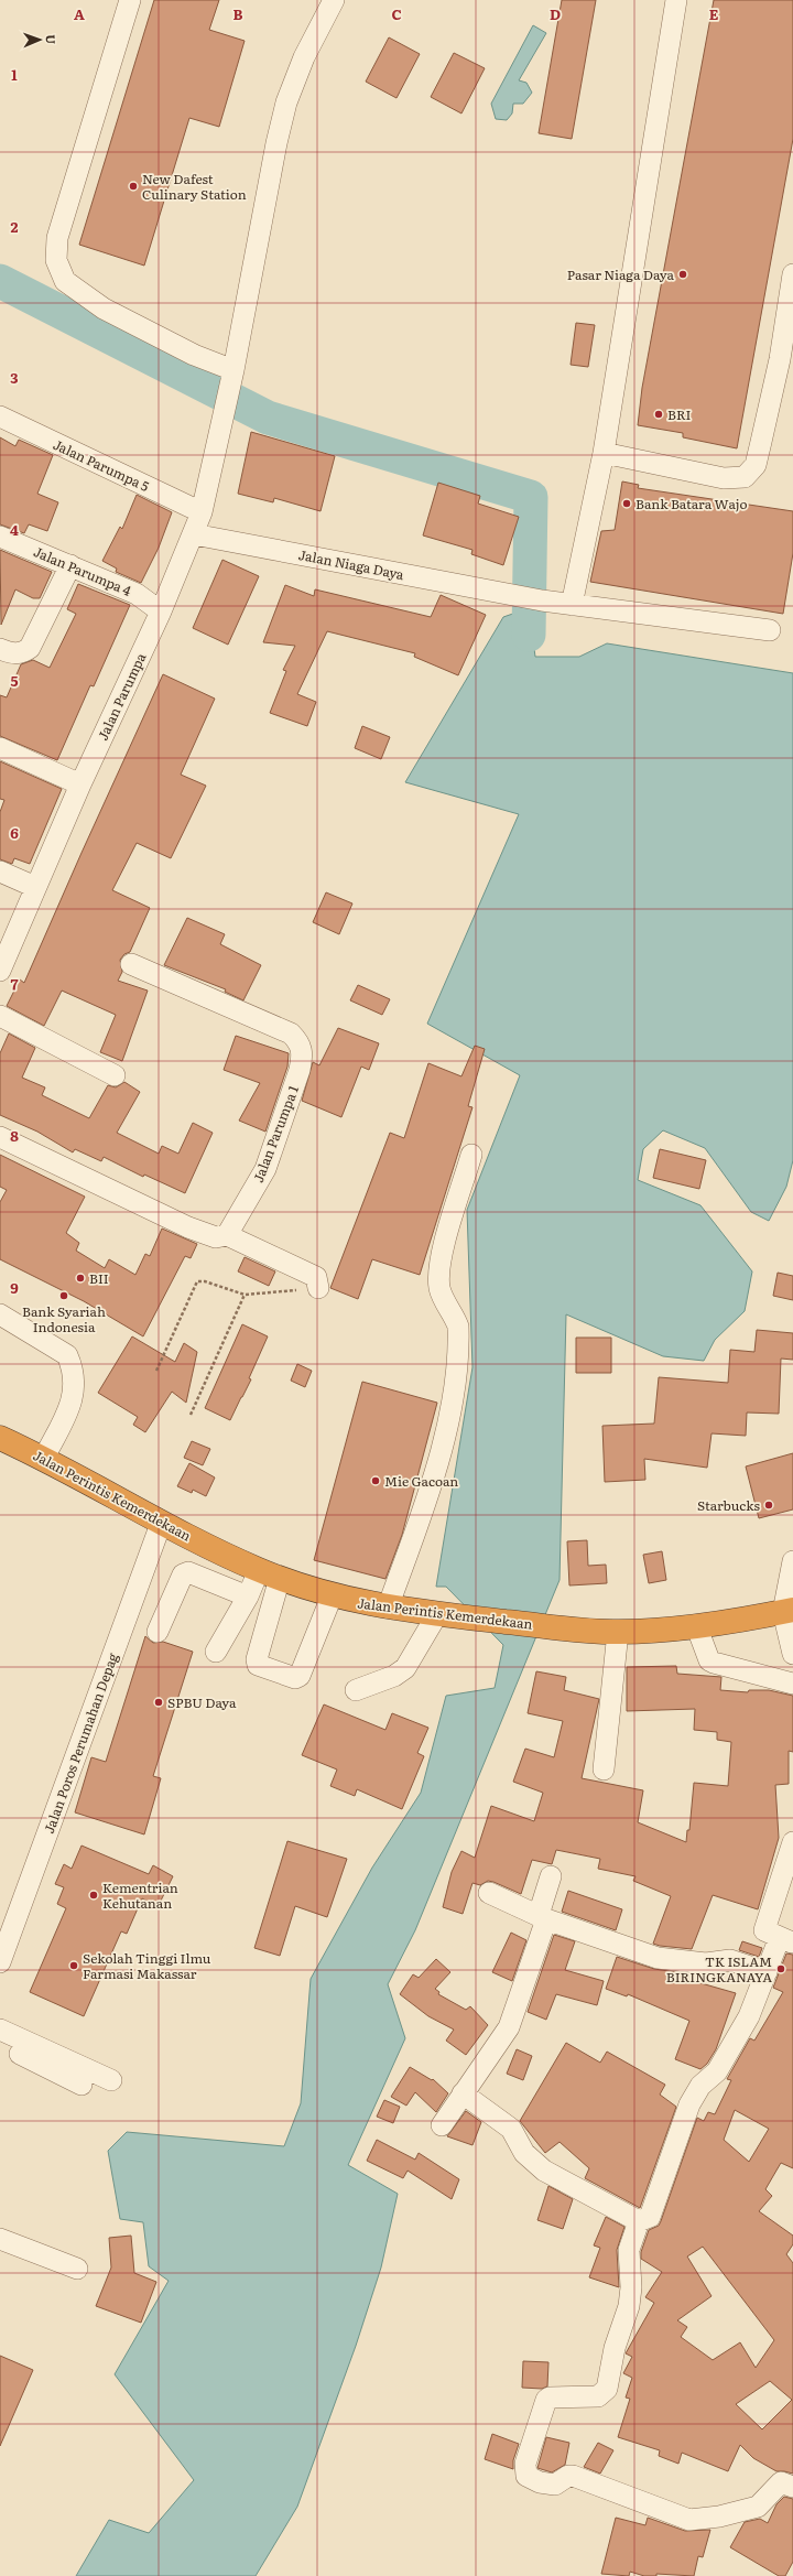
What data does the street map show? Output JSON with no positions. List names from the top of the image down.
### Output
{
  "streets": {
    "highway": ["Jalan Perintis Kemerdekaan"],
    "street": [
      "Jalan Parumpa 5",
      "Jalan Niaga Daya",
      "Jalan Parumpa 4",
      "Jalan Parumpa",
      "Jalan Parumpa 1",
      "Jalan Poros Perumahan Depag"
    ]
  },
  "crossings": [
    ["Jalan Parumpa 5", "Jalan Parumpa"],
    ["Jalan Niaga Daya", "Jalan Parumpa"],
    ["Jalan Parumpa 4", "Jalan Parumpa"],
    ["Jalan Perintis Kemerdekaan", "Jalan Poros Perumahan Depag"]
  ],
  "places": [
    "New Dafest Culinary Station",
    "Pasar Niaga Daya",
    "BRI",
    "Bank Batara Wajo",
    "BII",
    "Bank Syariah Indonesia",
    "Mie Gacoan",
    "Starbucks",
    "SPBU Daya",
    "Kementrian Kehutanan",
    "Sekolah Tinggi Ilmu Farmasi Makassar",
    "TK ISLAM BIRINGKANAYA"
  ],
  "north": "right",
  "grid": {
    "columns": [
      "A",
      "B",
      "C",
      "D",
      "E"
    ],
    "rows": [
      "1",
      "2",
      "3",
      "4",
      "5",
      "6",
      "7",
      "8",
      "9"
    ]
  }
}
